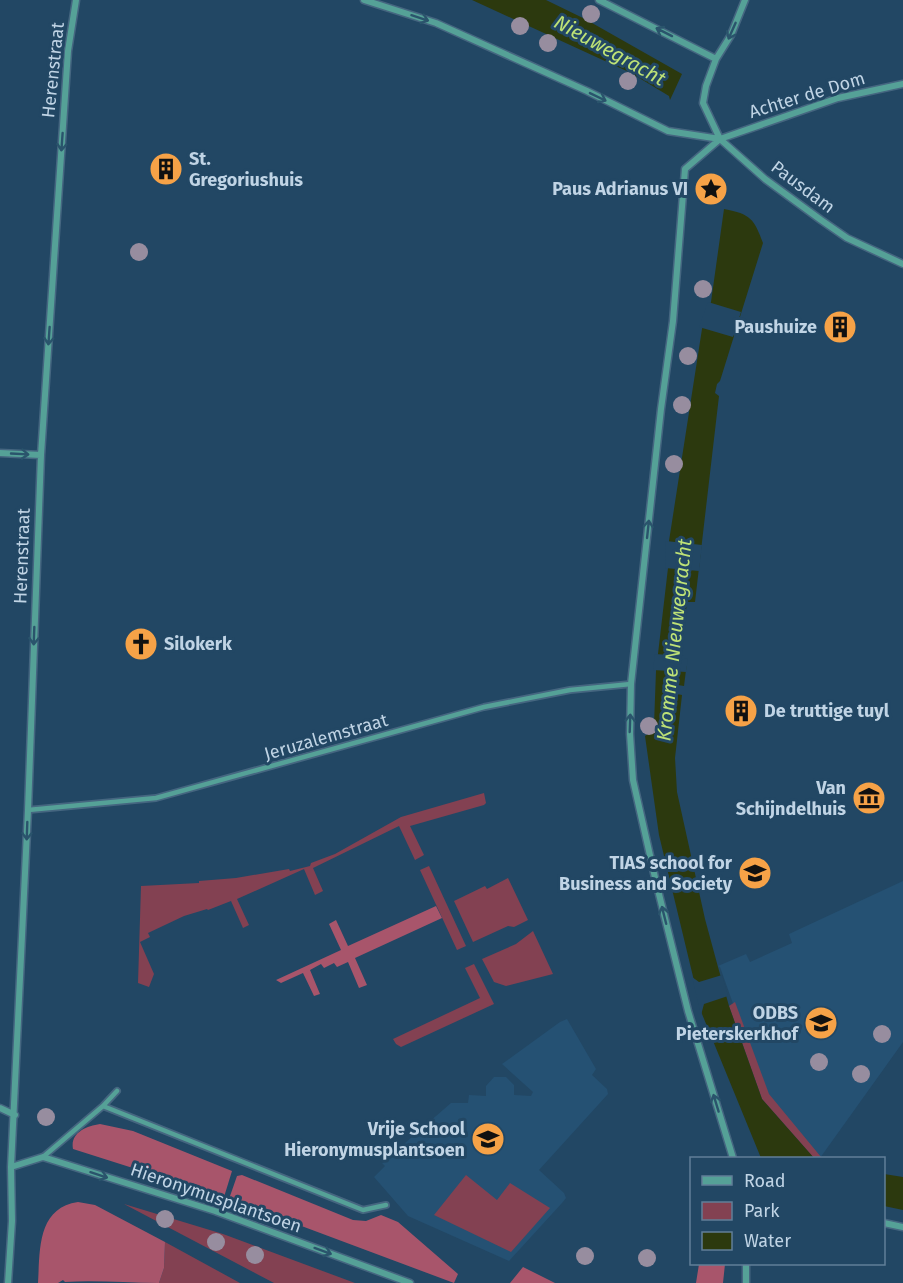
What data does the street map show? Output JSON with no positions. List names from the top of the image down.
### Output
{
  "streets": {
    "street": [
      "Herenstraat",
      "Achter de Dom",
      "Pausdam",
      "Hieronymusplantsoen"
    ],
    "lane": ["Jeruzalemstraat"]
  },
  "crossings": [
    ["Herenstraat", "Jeruzalemstraat"],
    ["Achter de Dom", "Pausdam"]
  ],
  "one_way": ["Herenstraat", "Hieronymusplantsoen"],
  "water": ["Nieuwegracht", "Kromme Nieuwegracht"],
  "places": {
    "building": ["St. Gregoriushuis", "Paushuize", "De truttige tuyl"],
    "place": ["Paus Adrianus VI"],
    "church": ["Silokerk"],
    "museum": ["Van Schijndelhuis"],
    "school or university": ["TIAS school for Business and Society", "ODBS Pieterskerkhof", "Vrije School Hieronymusplantsoen"]
  },
  "legend": ["Road", "Park", "Water"]
}
